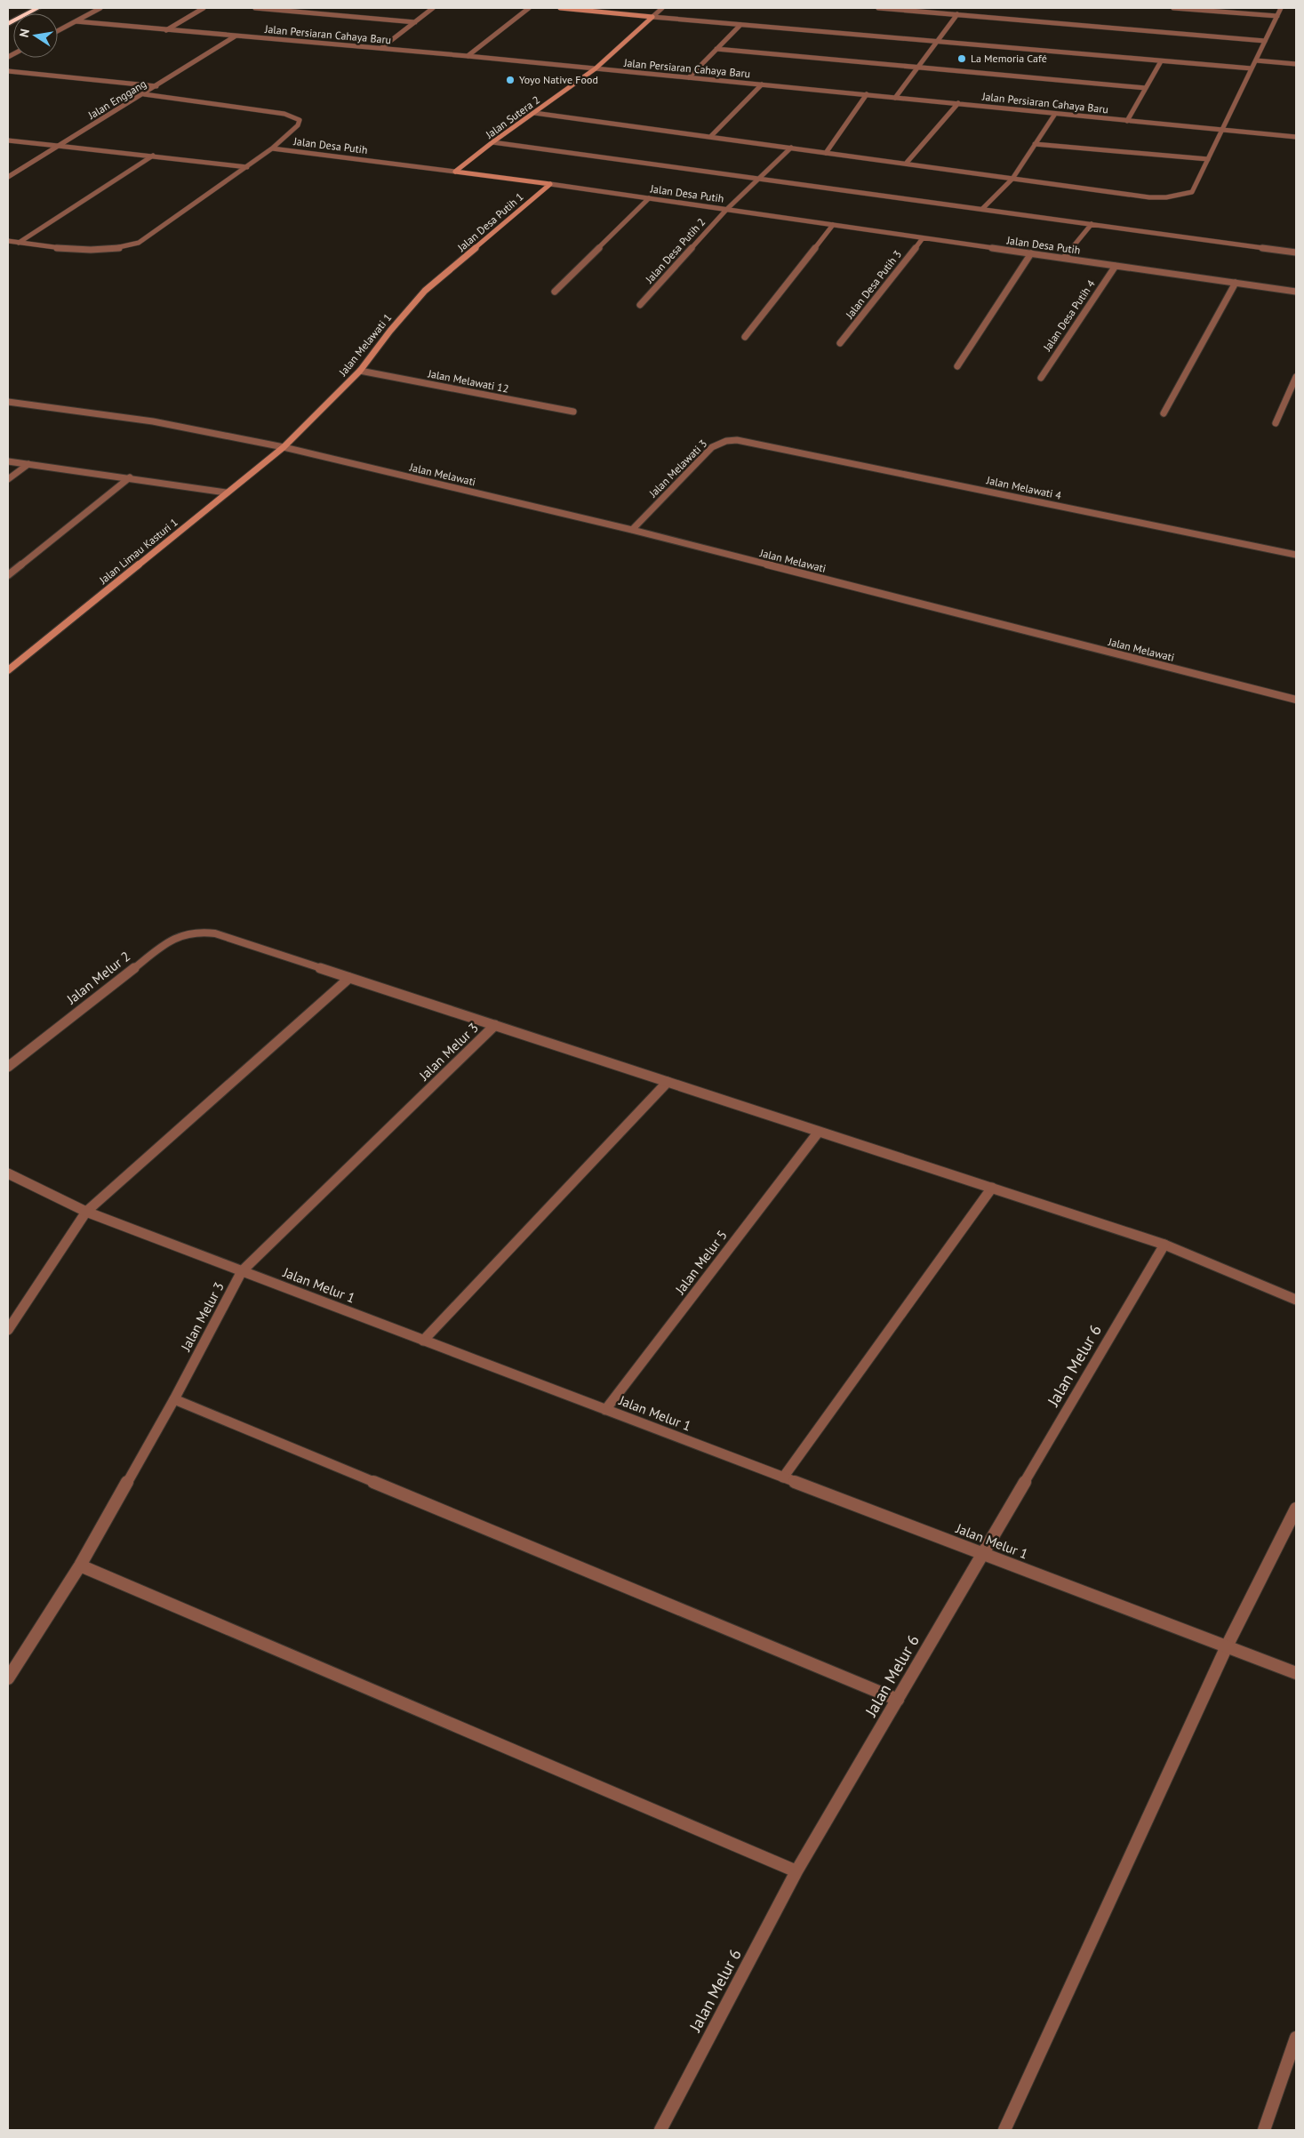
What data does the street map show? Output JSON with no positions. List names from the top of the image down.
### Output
{
  "streets": {
    "street": [
      "Jalan Persiaran Cahaya Baru",
      "Jalan Enggang",
      "Jalan Sutera 2",
      "Jalan Desa Putih",
      "Jalan Desa Putih 1",
      "Jalan Desa Putih 2",
      "Jalan Desa Putih 3",
      "Jalan Desa Putih 4",
      "Jalan Melawati 1",
      "Jalan Melawati 12",
      "Jalan Melawati 3",
      "Jalan Melawati",
      "Jalan Melawati 4",
      "Jalan Limau Kasturi 1",
      "Jalan Melur 2",
      "Jalan Melur 3",
      "Jalan Melur 5",
      "Jalan Melur 1",
      "Jalan Melur 6"
    ]
  },
  "crossings": [
    ["Jalan Persiaran Cahaya Baru", "Jalan Enggang"],
    ["Jalan Persiaran Cahaya Baru", "Jalan Sutera 2"],
    ["Jalan Enggang", "Jalan Desa Putih"],
    ["Jalan Sutera 2", "Jalan Desa Putih"],
    ["Jalan Desa Putih", "Jalan Desa Putih 1"],
    ["Jalan Desa Putih", "Jalan Desa Putih 2"],
    ["Jalan Desa Putih", "Jalan Desa Putih 3"],
    ["Jalan Desa Putih", "Jalan Desa Putih 4"],
    ["Jalan Desa Putih 1", "Jalan Melawati 1"],
    ["Jalan Melawati 1", "Jalan Melawati 12"],
    ["Jalan Melawati 1", "Jalan Melawati"],
    ["Jalan Melawati 1", "Jalan Limau Kasturi 1"],
    ["Jalan Melawati 3", "Jalan Melawati"],
    ["Jalan Melawati 3", "Jalan Melawati 4"],
    ["Jalan Melawati", "Jalan Limau Kasturi 1"],
    ["Jalan Melur 2", "Jalan Melur 3"],
    ["Jalan Melur 2", "Jalan Melur 5"],
    ["Jalan Melur 2", "Jalan Melur 6"],
    ["Jalan Melur 3", "Jalan Melur 1"],
    ["Jalan Melur 5", "Jalan Melur 1"],
    ["Jalan Melur 1", "Jalan Melur 6"]
  ],
  "places": ["La Memoria Café", "Yoyo Native Food"],
  "north": "left"
}
